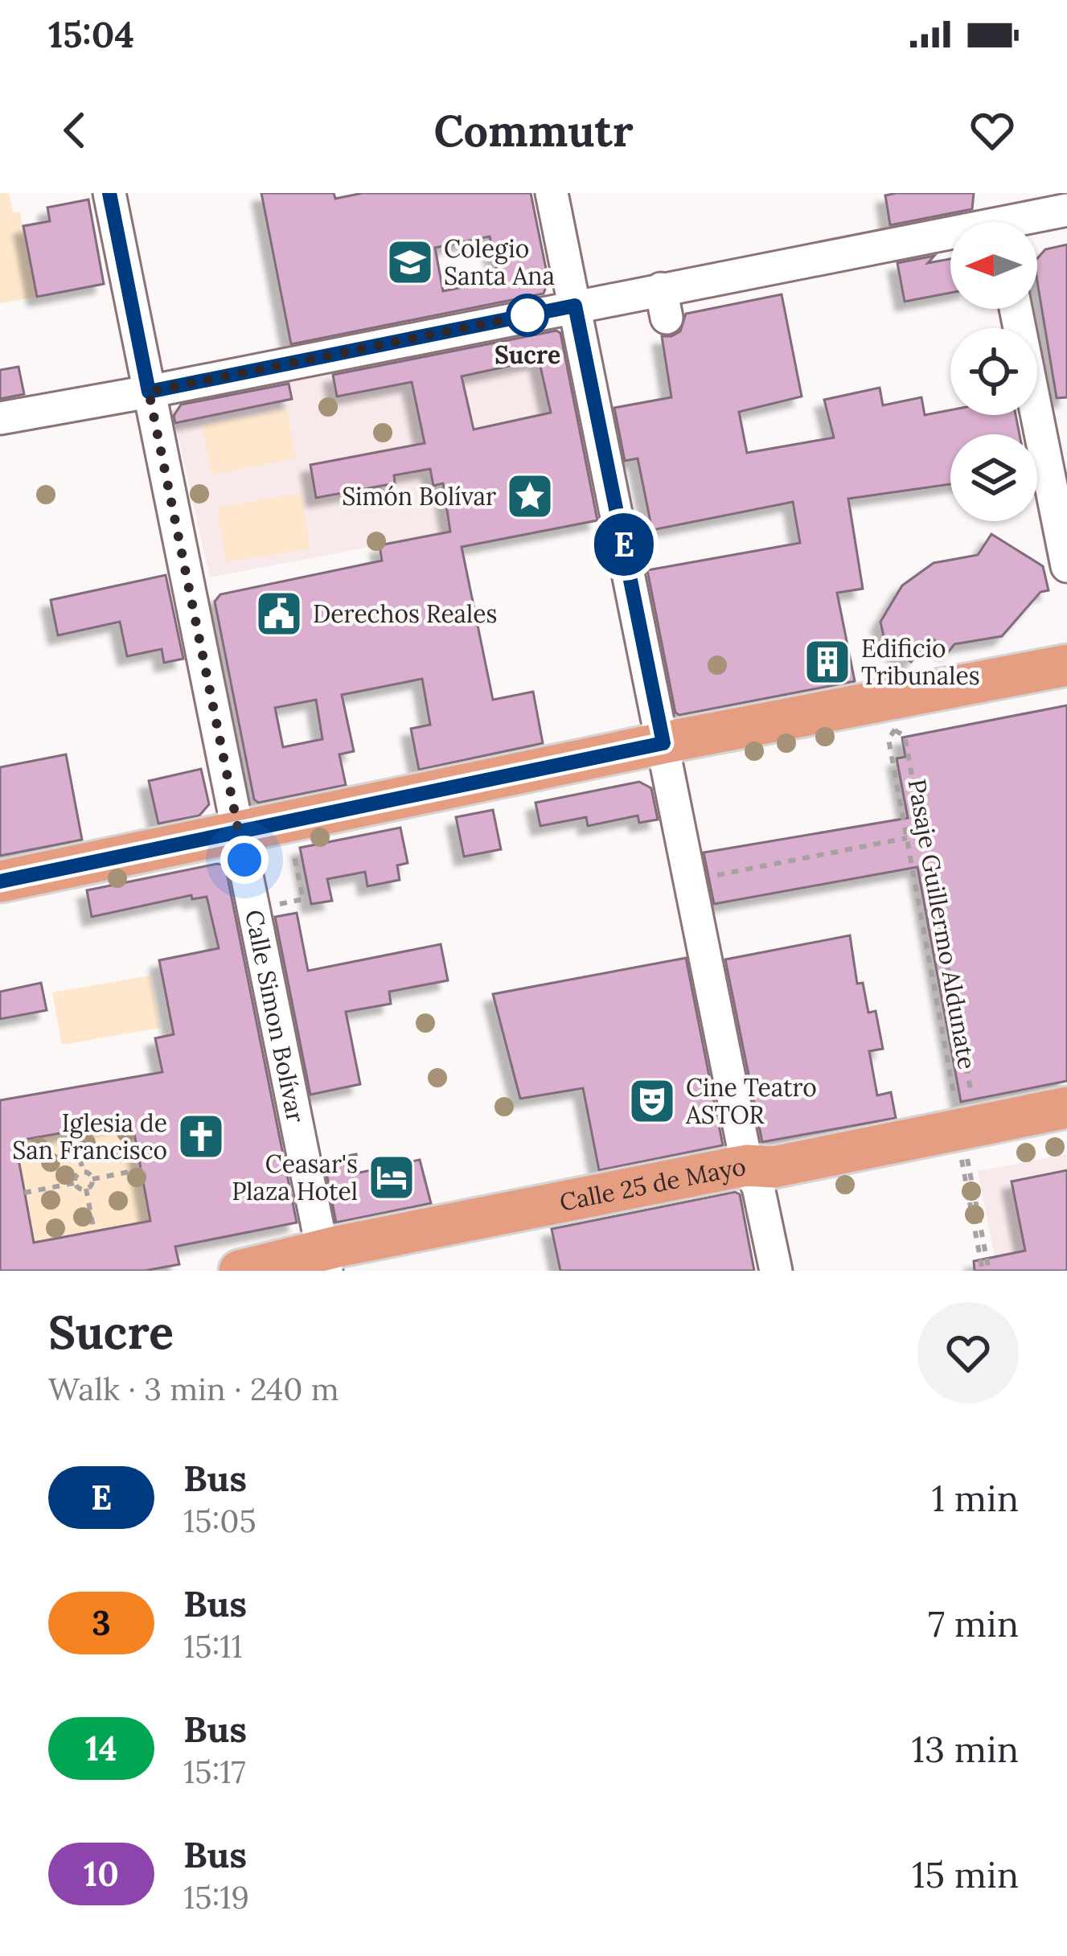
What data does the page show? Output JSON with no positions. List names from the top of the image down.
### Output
{
  "streets": {
    "main road": ["Calle 25 de Mayo"],
    "street": ["Calle Simon Bolívar"],
    "path": ["Pasaje Guillermo Aldunate"]
  },
  "crossings": [
    ["Pasaje Guillermo Aldunate", "Calle 25 de Mayo"],
    ["Calle Simon Bolívar", "Calle 25 de Mayo"]
  ],
  "places": {
    "school or university": ["Colegio Santa Ana"],
    "other": ["Sucre"],
    "place": ["Simón Bolívar"],
    "public building": ["Derechos Reales"],
    "building": ["Edificio Tribunales"],
    "theatre": ["Cine Teatro ASTOR"],
    "church": ["Iglesia de San Francisco"],
    "hotel": ["Ceasar's Plaza Hotel"]
  },
  "lines": ["bus line E"],
  "north": "left",
  "page": {
    "status": "15:04",
    "header": "Commutr",
    "on_map": "E",
    "heading": ["Sucre", "Walk · 3 min · 240 m"],
    "list": [
      {
        "mark": "E",
        "name": "Bus",
        "note": "15:05",
        "value": "1 min"
      },
      {
        "mark": "3",
        "name": "Bus",
        "note": "15:11",
        "value": "7 min"
      },
      {
        "mark": "14",
        "name": "Bus",
        "note": "15:17",
        "value": "13 min"
      },
      {
        "mark": "10",
        "name": "Bus",
        "note": "15:19",
        "value": "15 min"
      }
    ]
  }
}
